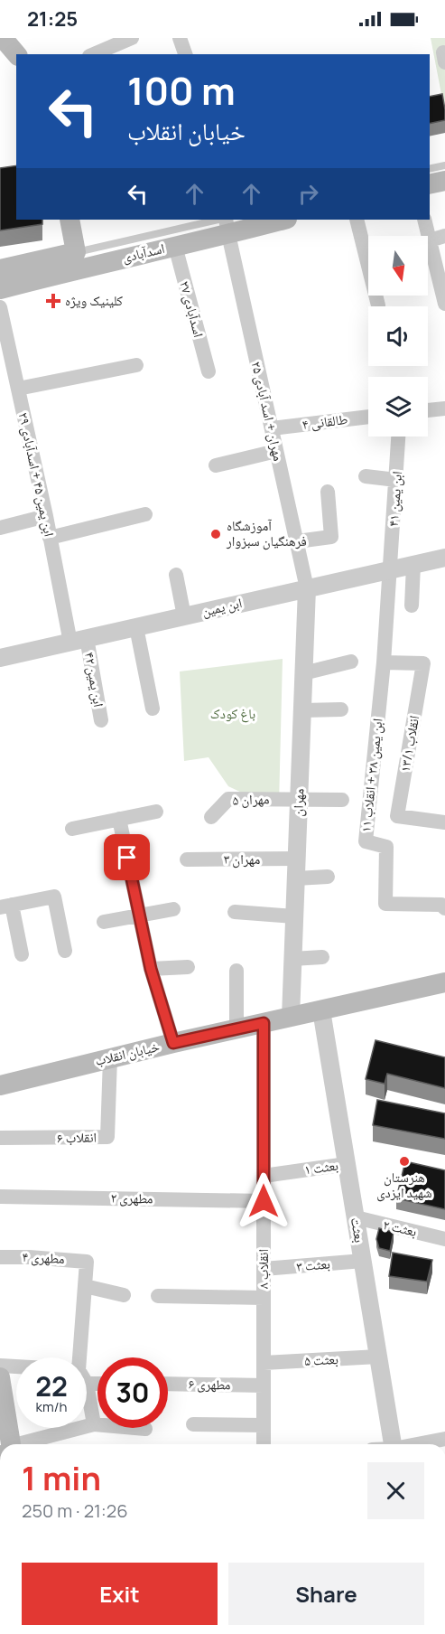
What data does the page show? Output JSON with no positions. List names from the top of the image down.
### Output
{
  "streets": {
    "main road": ["اسدآبادی", "خیابان انقلاب"],
    "street": [
      "اسدآبادی ۲۷",
      "مهران + اسد آبادی ۲۵",
      "طالقانی ۴",
      "ابن یمین ۴۵ + اسدآبادی ۲۹",
      "ابن یمین ۴۱",
      "ابن یمین",
      "ابن یمین ۴۲",
      "انقلاب ۱۳/۱",
      "ابن یمین ۳۸ + انقلاب ۱۱",
      "مهران ۵",
      "مهران",
      "مهران ۳",
      "انقلاب ۶",
      "بعثت ۱",
      "مطهری ۲",
      "بعثت ۲",
      "بعثت",
      "مطهری ۴",
      "بعثت ۳",
      "انقلاب ۸",
      "بعثت ۵",
      "مطهری ۶"
    ]
  },
  "crossings": [
    ["اسدآبادی", "اسدآبادی ۲۷"],
    ["اسدآبادی", "مهران + اسد آبادی ۲۵"],
    ["مهران + اسد آبادی ۲۵", "طالقانی ۴"],
    ["مهران + اسد آبادی ۲۵", "ابن یمین"],
    ["مهران + اسد آبادی ۲۵", "مهران"],
    ["ابن یمین ۴۵ + اسدآبادی ۲۹", "ابن یمین"],
    ["ابن یمین ۴۵ + اسدآبادی ۲۹", "ابن یمین ۴۲"],
    ["ابن یمین ۴۱", "ابن یمین"],
    ["ابن یمین ۴۱", "ابن یمین ۳۸ + انقلاب ۱۱"],
    ["ابن یمین", "ابن یمین ۴۲"],
    ["ابن یمین", "ابن یمین ۳۸ + انقلاب ۱۱"],
    ["ابن یمین", "مهران"],
    ["انقلاب ۱۳/۱", "ابن یمین ۳۸ + انقلاب ۱۱"],
    ["مهران ۵", "مهران"],
    ["مهران", "مهران ۳"],
    ["مهران", "خیابان انقلاب"],
    ["خیابان انقلاب", "انقلاب ۶"],
    ["خیابان انقلاب", "بعثت"],
    ["خیابان انقلاب", "انقلاب ۸"],
    ["بعثت ۱", "بعثت"],
    ["بعثت ۱", "انقلاب ۸"],
    ["مطهری ۲", "انقلاب ۸"],
    ["بعثت ۲", "بعثت"],
    ["بعثت", "بعثت ۳"],
    ["بعثت", "بعثت ۵"],
    ["بعثت ۳", "انقلاب ۸"],
    ["انقلاب ۸", "بعثت ۵"],
    ["انقلاب ۸", "مطهری ۶"]
  ],
  "parks": ["باغ کودک"],
  "places": {
    "health": ["کلینیک ویژه"],
    "other": ["آموزشگاه فرهنگیان سبزوار", "هنرستان شهید ایزدی"]
  },
  "north": "bottom",
  "page": {
    "status": "21:25",
    "turn": ["100 m", "خیابان انقلاب"],
    "speed": "22 km/h",
    "limit": "30",
    "heading": ["1 min", "250 m · 21:26"],
    "buttons": ["Exit", "Share"]
  }
}
